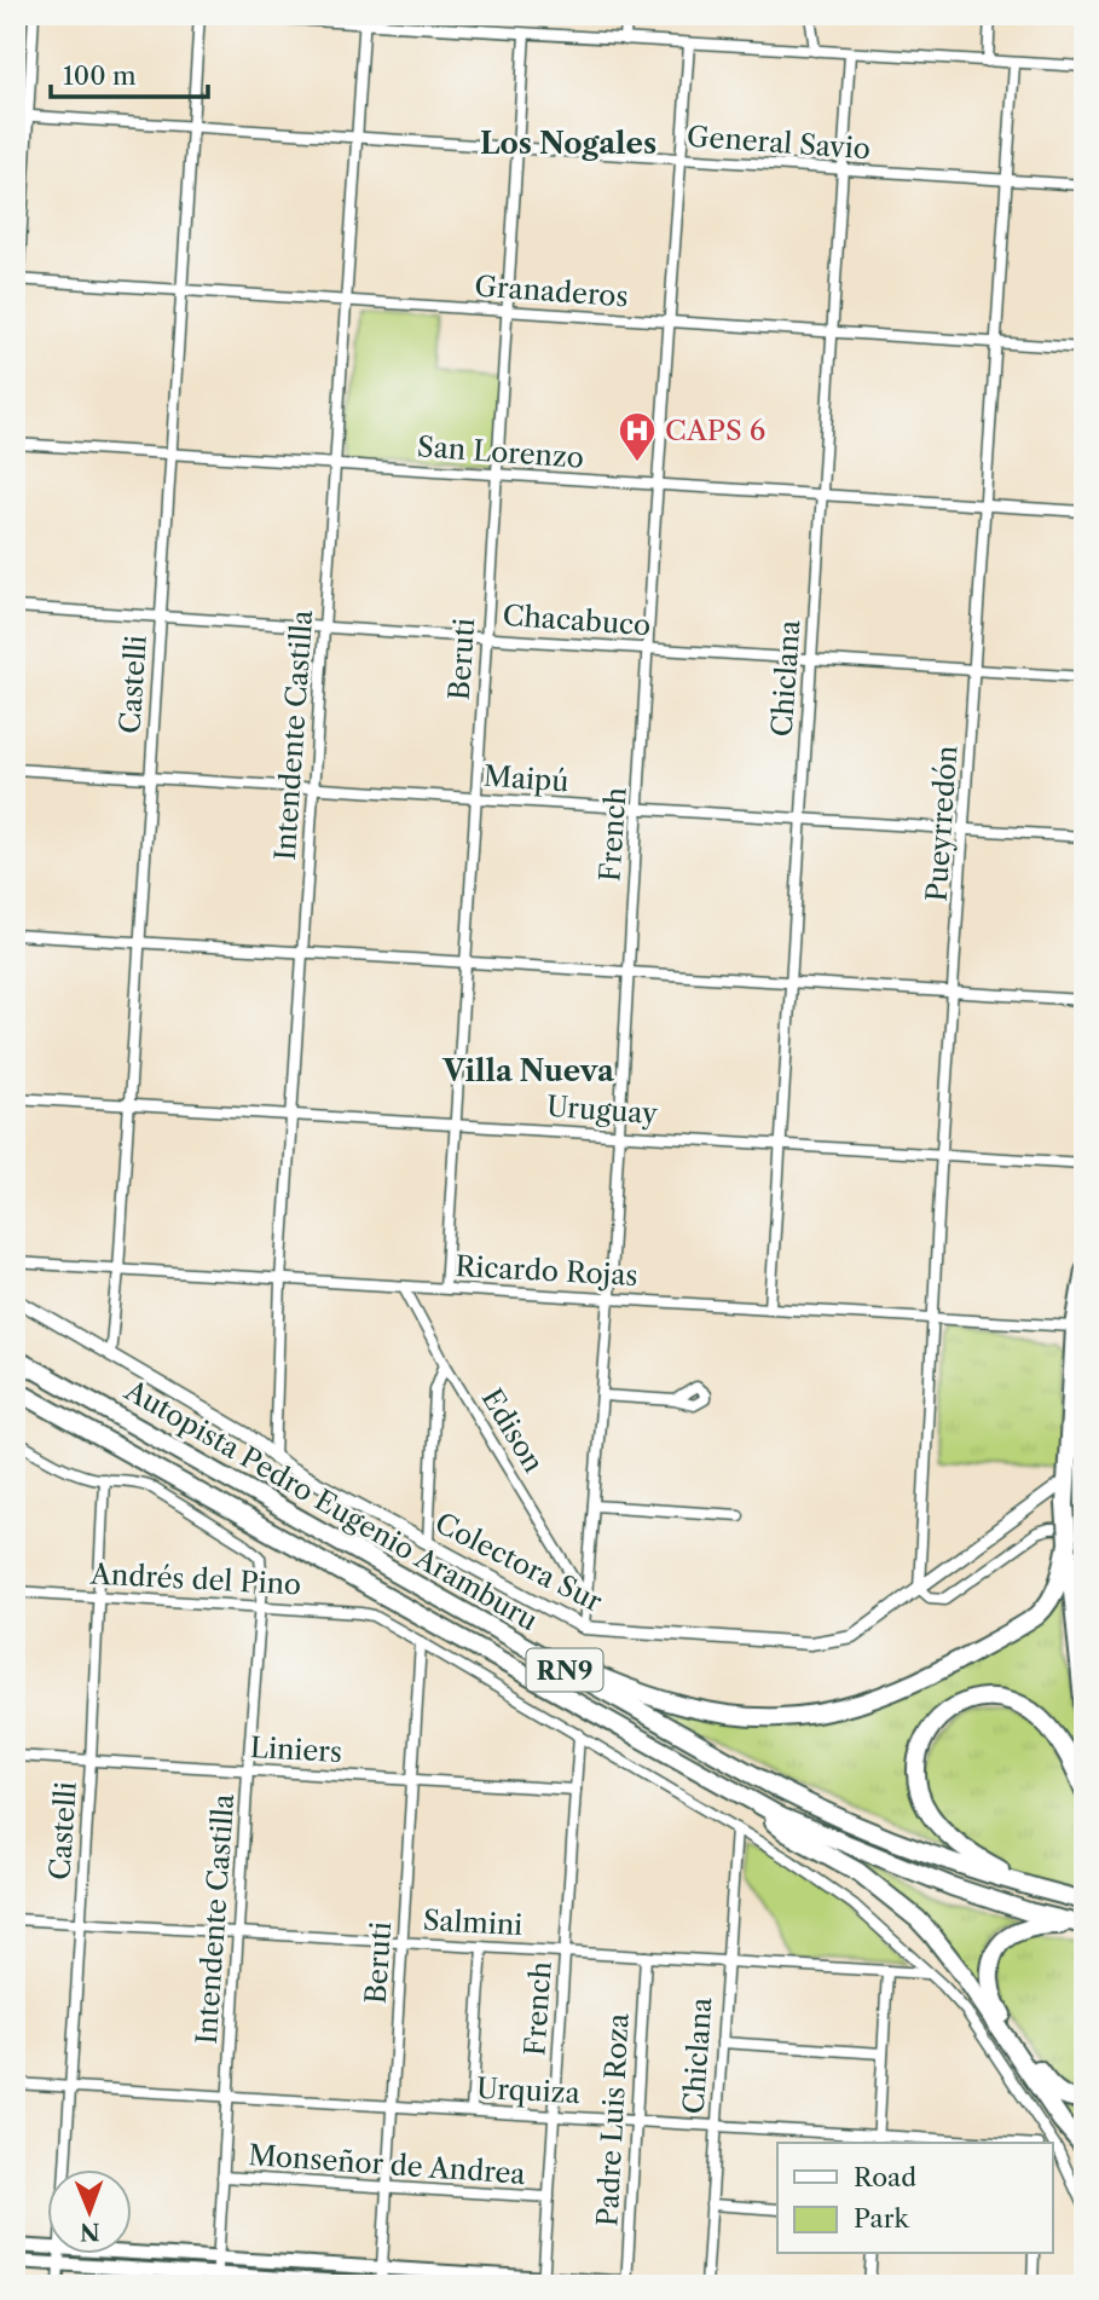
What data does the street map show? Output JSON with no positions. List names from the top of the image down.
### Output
{
  "streets": {
    "highway": ["Autopista Pedro Eugenio Aramburu", "RN9"],
    "street": [
      "General Savio",
      "Granaderos",
      "San Lorenzo",
      "Chacabuco",
      "Beruti",
      "Chiclana",
      "Castelli",
      "Intendente Castilla",
      "Maipú",
      "Pueyrredón",
      "French",
      "Uruguay",
      "Ricardo Rojas",
      "Edison",
      "Colectora Sur",
      "Andrés del Pino",
      "Liniers",
      "Salmini",
      "Urquiza",
      "Padre Luis Roza",
      "Monseñor de Andrea"
    ]
  },
  "crossings": [
    ["General Savio", "Beruti"],
    ["General Savio", "Chiclana"],
    ["General Savio", "Castelli"],
    ["General Savio", "Intendente Castilla"],
    ["General Savio", "Pueyrredón"],
    ["General Savio", "French"],
    ["Granaderos", "Beruti"],
    ["Granaderos", "Chiclana"],
    ["Granaderos", "Castelli"],
    ["Granaderos", "Intendente Castilla"],
    ["Granaderos", "Pueyrredón"],
    ["Granaderos", "French"],
    ["San Lorenzo", "Beruti"],
    ["San Lorenzo", "Chiclana"],
    ["San Lorenzo", "Castelli"],
    ["San Lorenzo", "Intendente Castilla"],
    ["San Lorenzo", "Pueyrredón"],
    ["San Lorenzo", "French"],
    ["Chacabuco", "Beruti"],
    ["Chacabuco", "Chiclana"],
    ["Chacabuco", "Castelli"],
    ["Chacabuco", "Intendente Castilla"],
    ["Chacabuco", "Pueyrredón"],
    ["Chacabuco", "French"],
    ["Beruti", "Maipú"],
    ["Beruti", "Uruguay"],
    ["Beruti", "Ricardo Rojas"],
    ["Beruti", "Andrés del Pino"],
    ["Beruti", "Liniers"],
    ["Beruti", "Salmini"],
    ["Beruti", "Urquiza"],
    ["Beruti", "Monseñor de Andrea"],
    ["Chiclana", "Maipú"],
    ["Chiclana", "Uruguay"],
    ["Chiclana", "Ricardo Rojas"],
    ["Chiclana", "Salmini"],
    ["Chiclana", "Urquiza"],
    ["Castelli", "Intendente Castilla"],
    ["Castelli", "Maipú"],
    ["Castelli", "Uruguay"],
    ["Castelli", "Ricardo Rojas"],
    ["Castelli", "Colectora Sur"],
    ["Castelli", "Andrés del Pino"],
    ["Castelli", "Liniers"],
    ["Castelli", "Salmini"],
    ["Castelli", "Urquiza"],
    ["Intendente Castilla", "Maipú"],
    ["Intendente Castilla", "Uruguay"],
    ["Intendente Castilla", "Ricardo Rojas"],
    ["Intendente Castilla", "Colectora Sur"],
    ["Intendente Castilla", "Andrés del Pino"],
    ["Intendente Castilla", "Liniers"],
    ["Intendente Castilla", "Salmini"],
    ["Intendente Castilla", "Urquiza"],
    ["Intendente Castilla", "Monseñor de Andrea"],
    ["Maipú", "Pueyrredón"],
    ["Maipú", "French"],
    ["Pueyrredón", "Uruguay"],
    ["Pueyrredón", "Ricardo Rojas"],
    ["Pueyrredón", "Colectora Sur"],
    ["French", "Uruguay"],
    ["French", "Ricardo Rojas"],
    ["French", "Edison"],
    ["French", "Colectora Sur"],
    ["French", "Liniers"],
    ["French", "Salmini"],
    ["French", "Urquiza"],
    ["French", "Monseñor de Andrea"],
    ["Ricardo Rojas", "Edison"],
    ["Salmini", "Padre Luis Roza"],
    ["Urquiza", "Padre Luis Roza"]
  ],
  "districts": ["Los Nogales", "Villa Nueva"],
  "places": {
    "hospital": ["CAPS 6"]
  },
  "legend": ["Road", "Park"],
  "scale_bar": "100 m",
  "north": "bottom"
}
